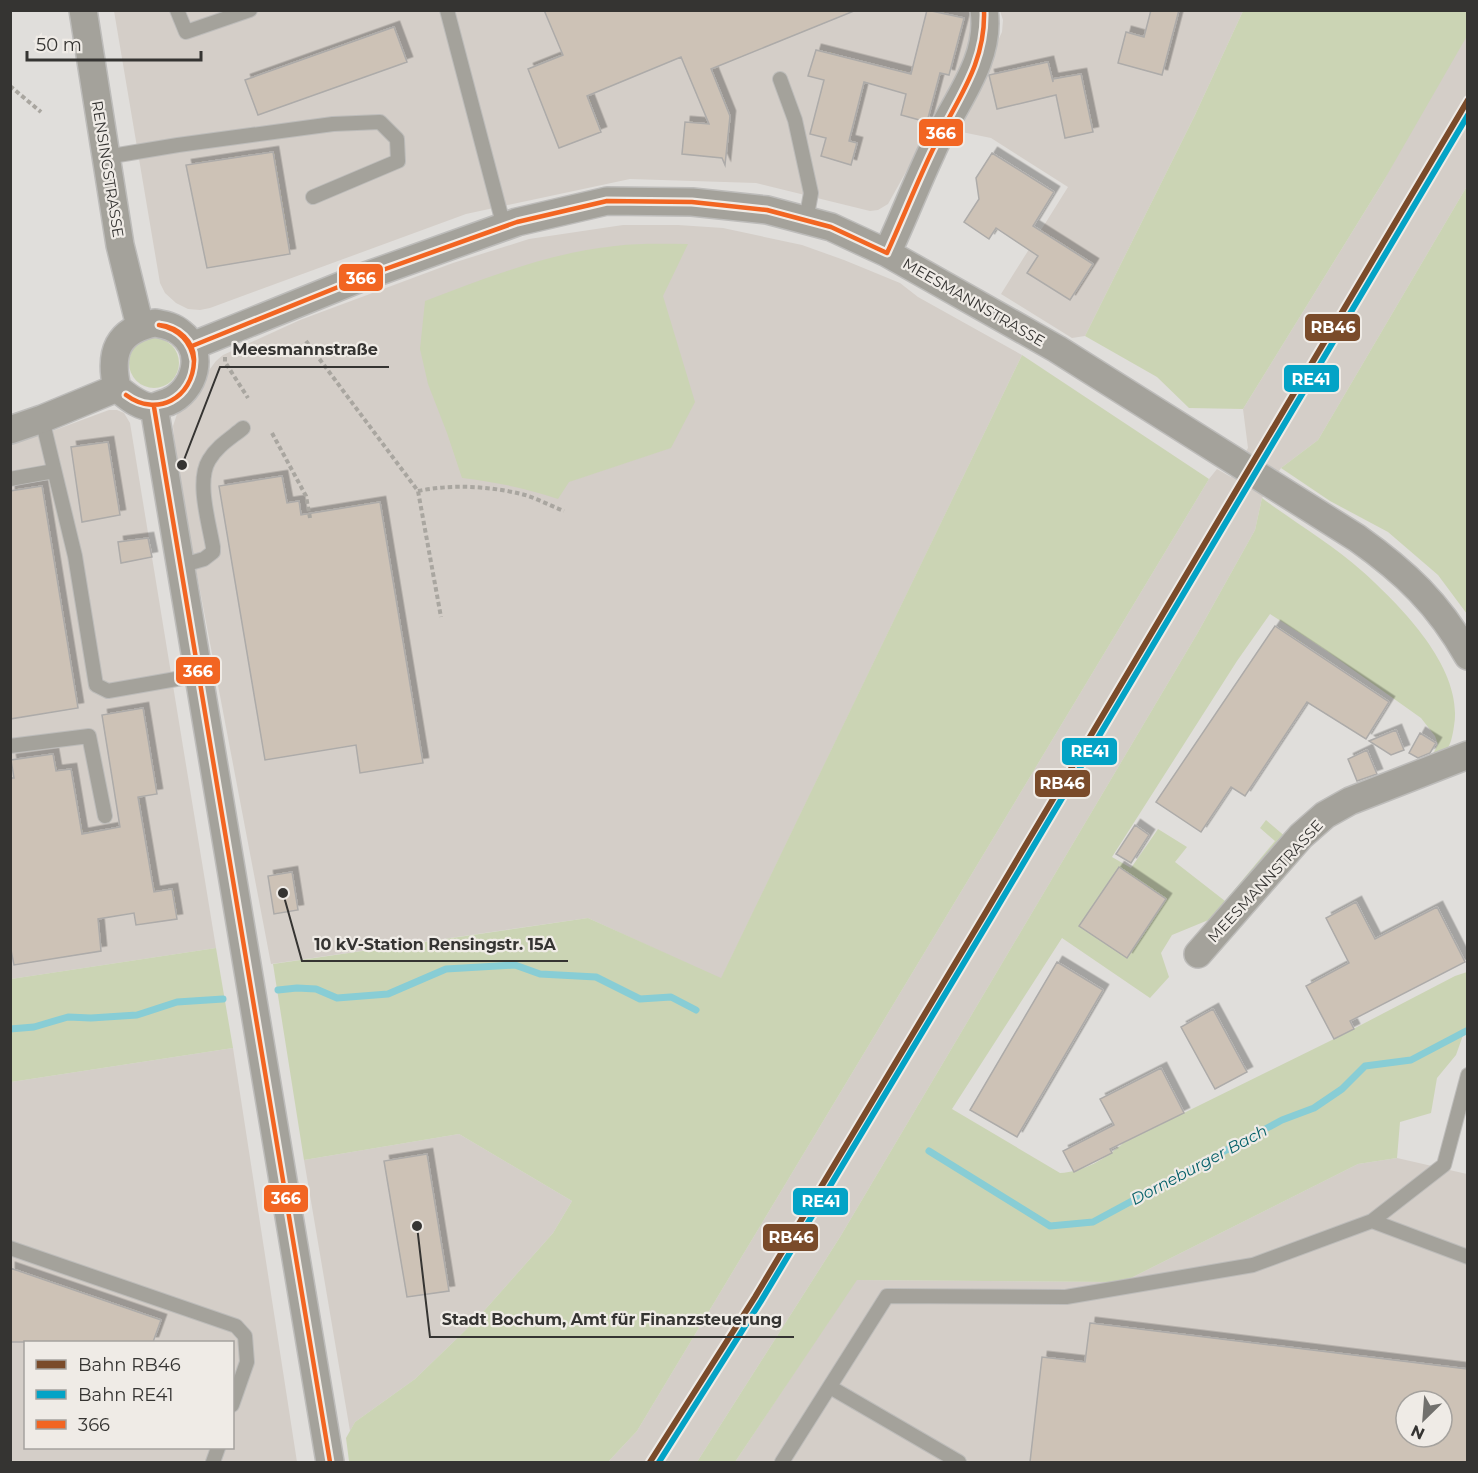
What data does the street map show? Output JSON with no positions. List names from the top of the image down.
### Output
{
  "streets": {
    "street": ["RENSINGSTRASSE", "MEESMANNSTRASSE"]
  },
  "crossings": [
    ["RENSINGSTRASSE", "MEESMANNSTRASSE"]
  ],
  "water": ["Dorneburger Bach"],
  "places": ["Meesmannstraße", "10 kV-Station Rensingstr. 15A", "Stadt Bochum, Amt für Finanzsteuerung"],
  "lines": ["transit line 366", "rail line RB46", "rail line RE41"],
  "legend": ["Bahn RB46", "Bahn RE41", "366"],
  "scale_bar": "50 m",
  "north": "bottom left"
}
